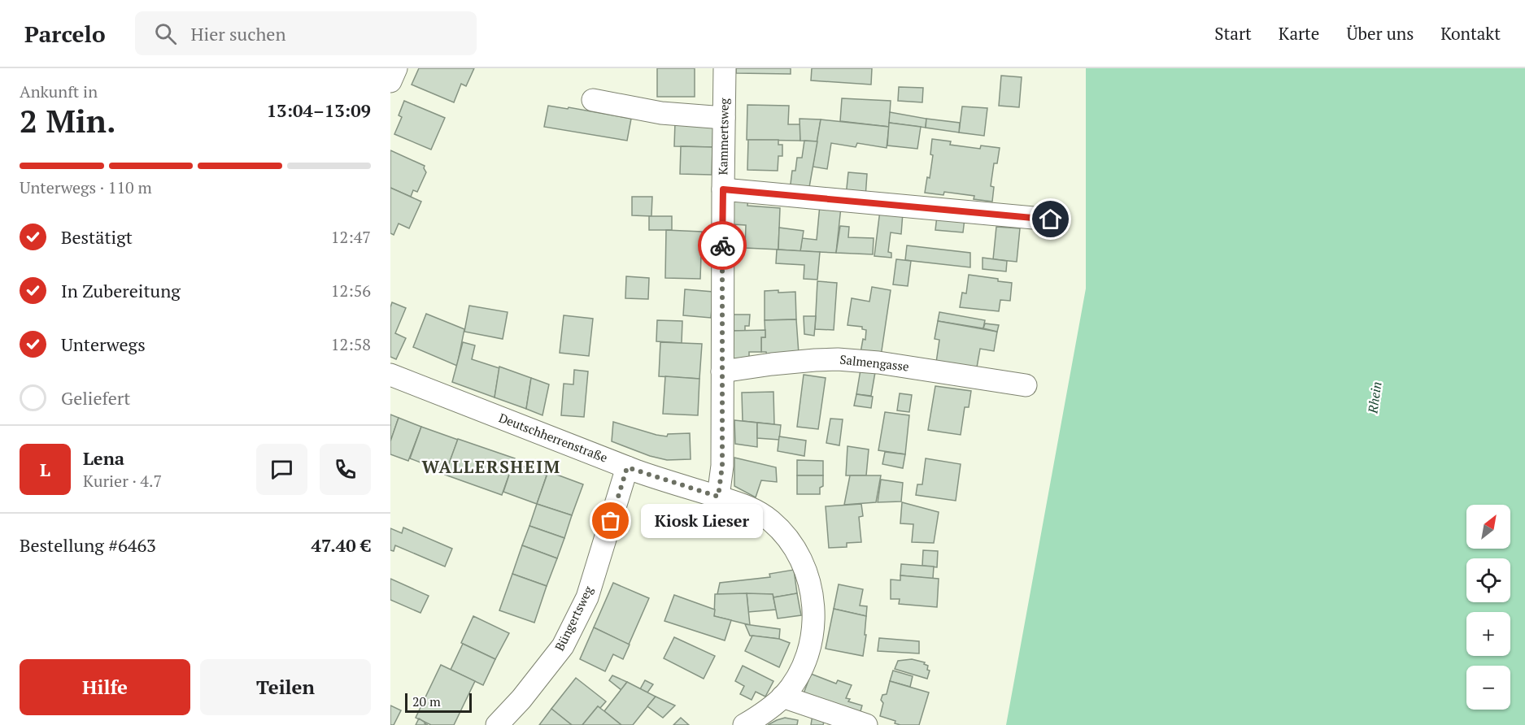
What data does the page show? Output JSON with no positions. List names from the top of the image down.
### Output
{
  "streets": {
    "street": [
      "Kammertsweg",
      "Salmengasse",
      "Deutschherrenstraße",
      "Büngertsweg"
    ]
  },
  "crossings": [
    ["Kammertsweg", "Salmengasse"],
    ["Kammertsweg", "Deutschherrenstraße"],
    ["Deutschherrenstraße", "Büngertsweg"]
  ],
  "districts": ["WALLERSHEIM"],
  "water": ["Rhein"],
  "places": ["Kiosk Lieser"],
  "scale_bar": "20 m",
  "north": "top right",
  "page": {
    "header": "Parcelo",
    "search": "Hier suchen",
    "nav": [
      "Start",
      "Karte",
      "Über uns",
      "Kontakt"
    ],
    "heading": ["2 Min.", "Ankunft in", "13:04–13:09"],
    "panel": [
      "Lena",
      "Kurier · 4.7",
      "Bestellung #6463",
      "47.40 €"
    ],
    "bar": "Unterwegs · 110 m",
    "list": [
      ["Bestätigt", "12:47"],
      ["In Zubereitung", "12:56"],
      ["Unterwegs", "12:58"],
      "Geliefert"
    ],
    "round": "L",
    "bubble": "Kiosk Lieser",
    "map_buttons": ["+", "−"],
    "buttons": ["Hilfe", "Teilen"],
    "scale": "20 m"
  }
}
